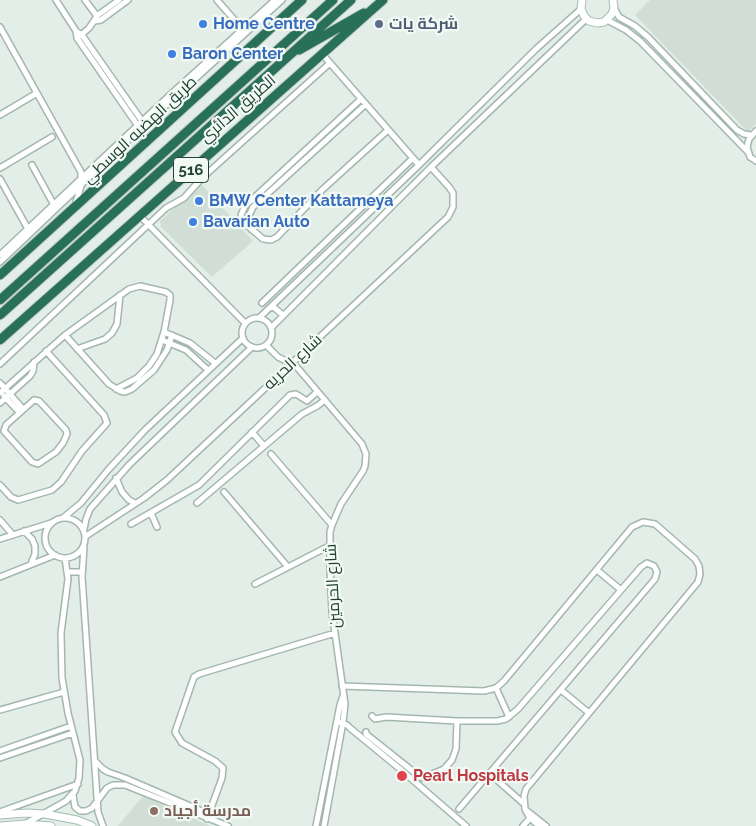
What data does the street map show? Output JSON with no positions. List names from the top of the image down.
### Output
{
  "streets": {
    "highway": ["الطريق الدائري", "516"],
    "street": ["طريق الهضبه الوسطي", "شارع الحريه", "شارع الحرمين"]
  },
  "crossings": [
    ["الطريق الدائري", "516"],
    ["شارع الحريه", "شارع الحرمين"]
  ],
  "places": [
    "Home Centre",
    "شركة يات",
    "Baron Center",
    "BMW Center Kattameya",
    "Bavarian Auto",
    "Pearl Hospitals",
    "مدرسة أجياد"
  ]
}
